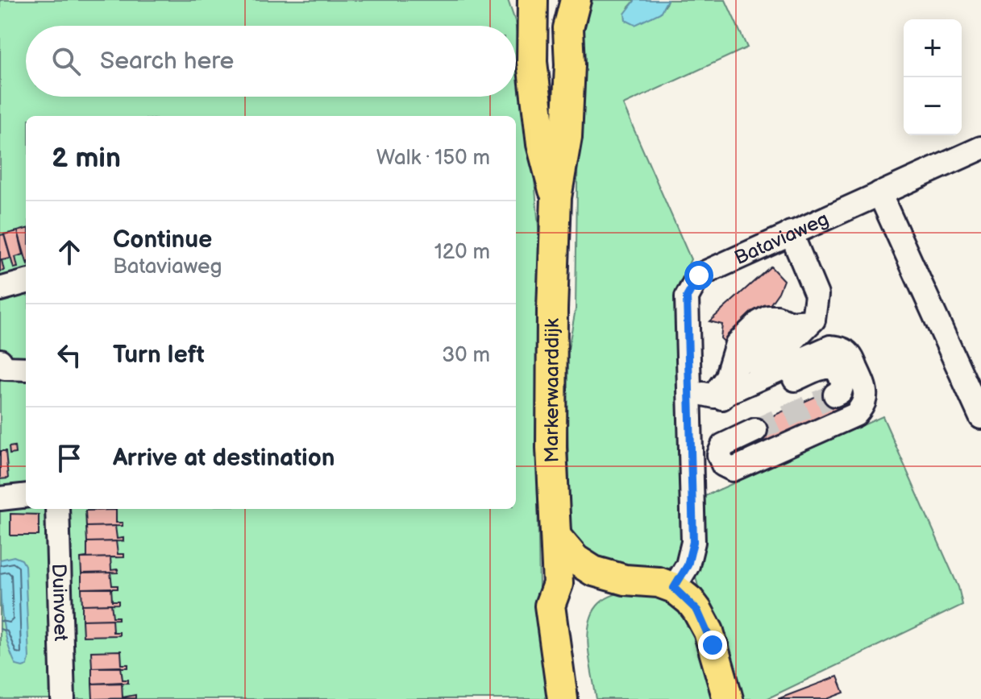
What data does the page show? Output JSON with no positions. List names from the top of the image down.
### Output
{
  "streets": {
    "main road": ["Markerwaarddijk"],
    "street": ["Bataviaweg", "Duinvoet"]
  },
  "page": {
    "map_buttons": ["+", "−"],
    "search": "Search here",
    "heading": ["2 min", "Walk · 150 m"],
    "list": [
      ["Continue", "Bataviaweg", "120 m"],
      ["Turn left", "30 m"],
      "Arrive at destination"
    ]
  }
}
